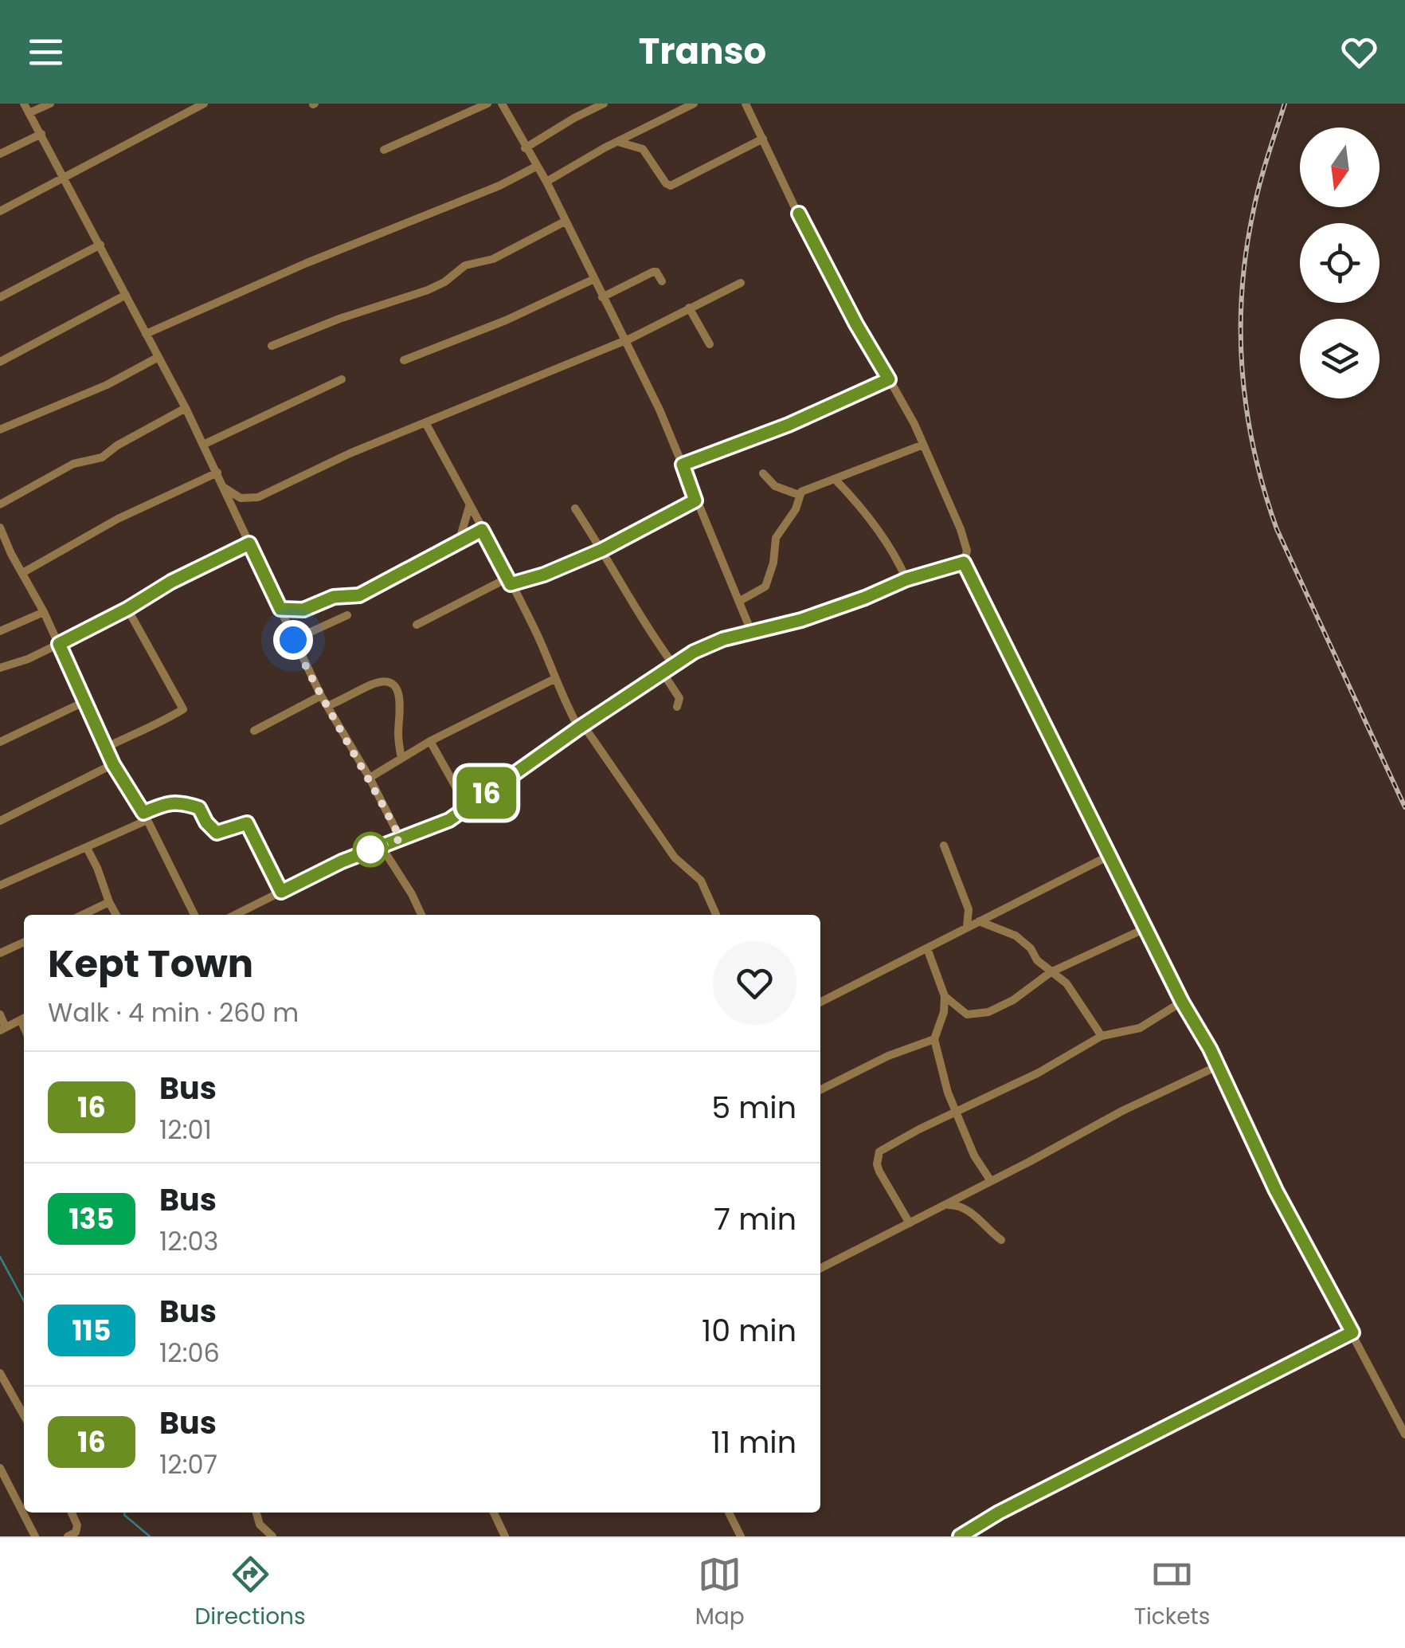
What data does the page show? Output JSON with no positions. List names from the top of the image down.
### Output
{
  "lines": ["bus line 16"],
  "north": "bottom",
  "page": {
    "header": "Transo",
    "on_map": "16",
    "heading": ["Kept Town", "Walk · 4 min · 260 m"],
    "list": [
      {
        "mark": "16",
        "name": "Bus",
        "note": "12:01",
        "value": "5 min"
      },
      {
        "mark": "135",
        "name": "Bus",
        "note": "12:03",
        "value": "7 min"
      },
      {
        "mark": "115",
        "name": "Bus",
        "note": "12:06",
        "value": "10 min"
      },
      {
        "mark": "16",
        "name": "Bus",
        "note": "12:07",
        "value": "11 min"
      }
    ],
    "tabs": ["Directions", "Map", "Tickets"]
  }
}
